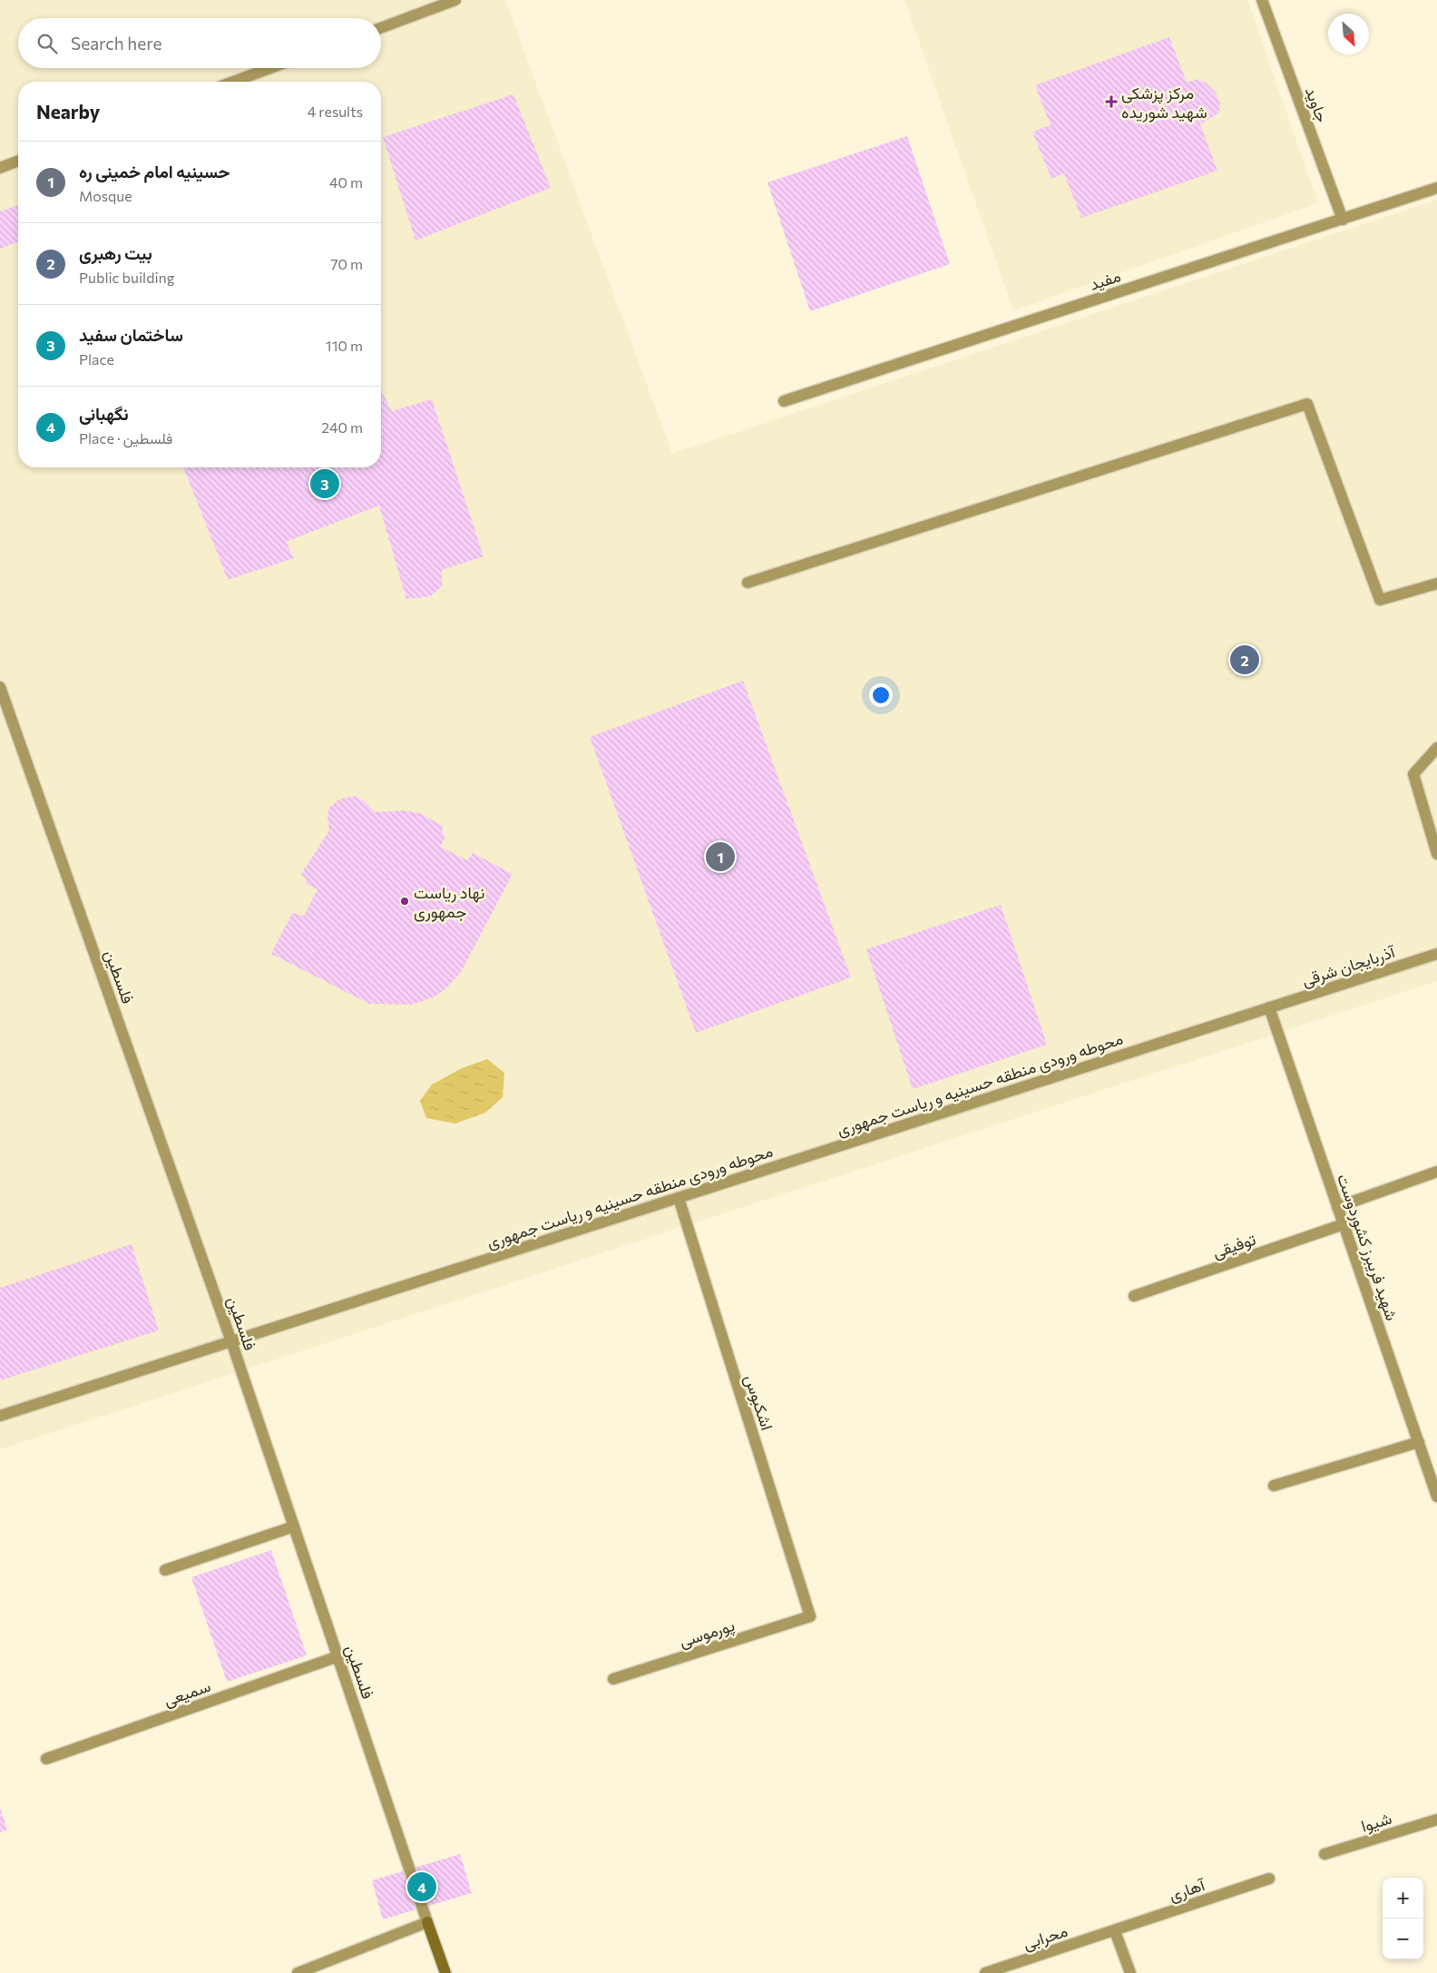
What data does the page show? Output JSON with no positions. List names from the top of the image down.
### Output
{
  "streets": {
    "main road": ["فلسطین"],
    "street": [
      "جاوید",
      "مفید",
      "آذربایجان شرقی",
      "محوطه ورودی منطقه حسینیه و ریاست جمهوری",
      "توفیقی",
      "شهید فریبرز کشوردوست",
      "اشکبوس",
      "پورموسی",
      "سمیعی",
      "شیوا",
      "آهاری",
      "محرابی"
    ]
  },
  "crossings": [
    ["جاوید", "مفید"],
    ["آذربایجان شرقی", "محوطه ورودی منطقه حسینیه و ریاست جمهوری"],
    ["آذربایجان شرقی", "شهید فریبرز کشوردوست"],
    ["فلسطین", "محوطه ورودی منطقه حسینیه و ریاست جمهوری"],
    ["فلسطین", "سمیعی"],
    ["محوطه ورودی منطقه حسینیه و ریاست جمهوری", "شهید فریبرز کشوردوست"],
    ["محوطه ورودی منطقه حسینیه و ریاست جمهوری", "اشکبوس"],
    ["توفیقی", "شهید فریبرز کشوردوست"],
    ["اشکبوس", "پورموسی"],
    ["آهاری", "محرابی"]
  ],
  "places": {
    "health": ["مرکز پزشکی شهید شوریده"],
    "other": ["نهاد ریاست جمهوری"]
  },
  "north": "bottom right",
  "page": {
    "search": "Search here",
    "heading": ["Nearby", "4 results"],
    "list": [
      {
        "mark": "1",
        "name": "حسینیه امام خمینی ره",
        "note": "Mosque",
        "value": "40 m"
      },
      {
        "mark": "2",
        "name": "بیت رهبری",
        "note": "Public building",
        "value": "70 m"
      },
      {
        "mark": "3",
        "name": "ساختمان سفید",
        "note": "Place",
        "value": "110 m"
      },
      {
        "mark": "4",
        "name": "نگهبانی",
        "note": "Place · فلسطین",
        "value": "240 m"
      }
    ],
    "pins": [
      "3",
      "2",
      "1",
      "4"
    ],
    "map_buttons": ["+", "−"]
  }
}
